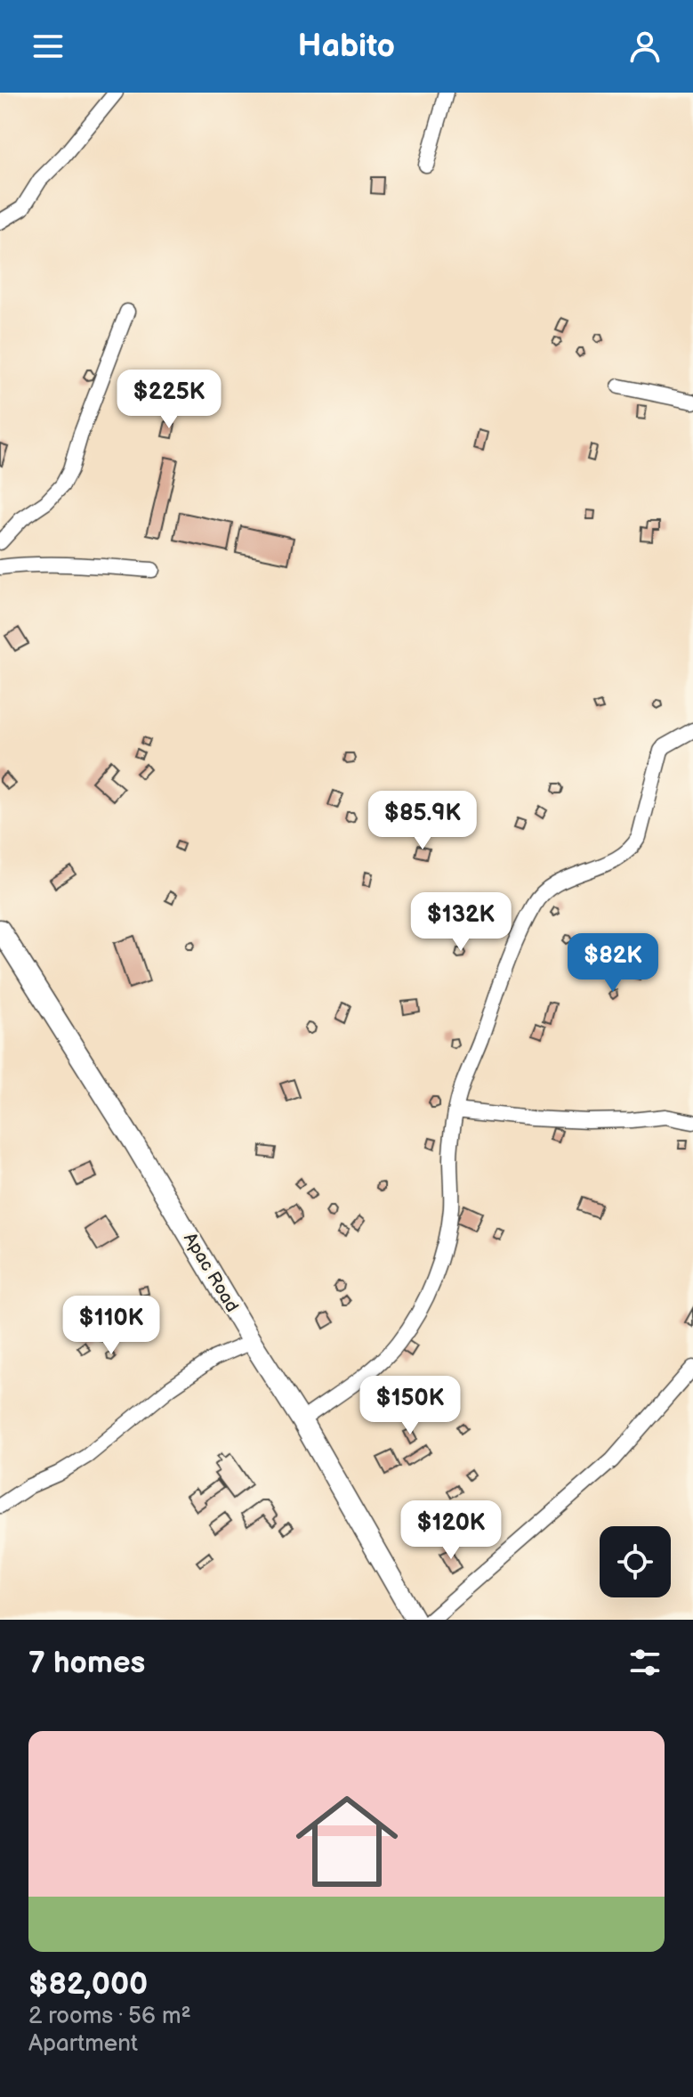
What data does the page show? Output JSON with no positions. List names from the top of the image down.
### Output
{
  "streets": {
    "main road": ["Apac Road"]
  },
  "page": {
    "header": "Habito",
    "price": [
      "$225K",
      "$85.9K",
      "$132K",
      "$82K",
      "$110K",
      "$150K",
      "$120K"
    ],
    "heading": "7 homes",
    "list": [
      {
        "name": "$82,000",
        "note": "2 rooms · 56 m² · Apartment"
      }
    ]
  }
}
